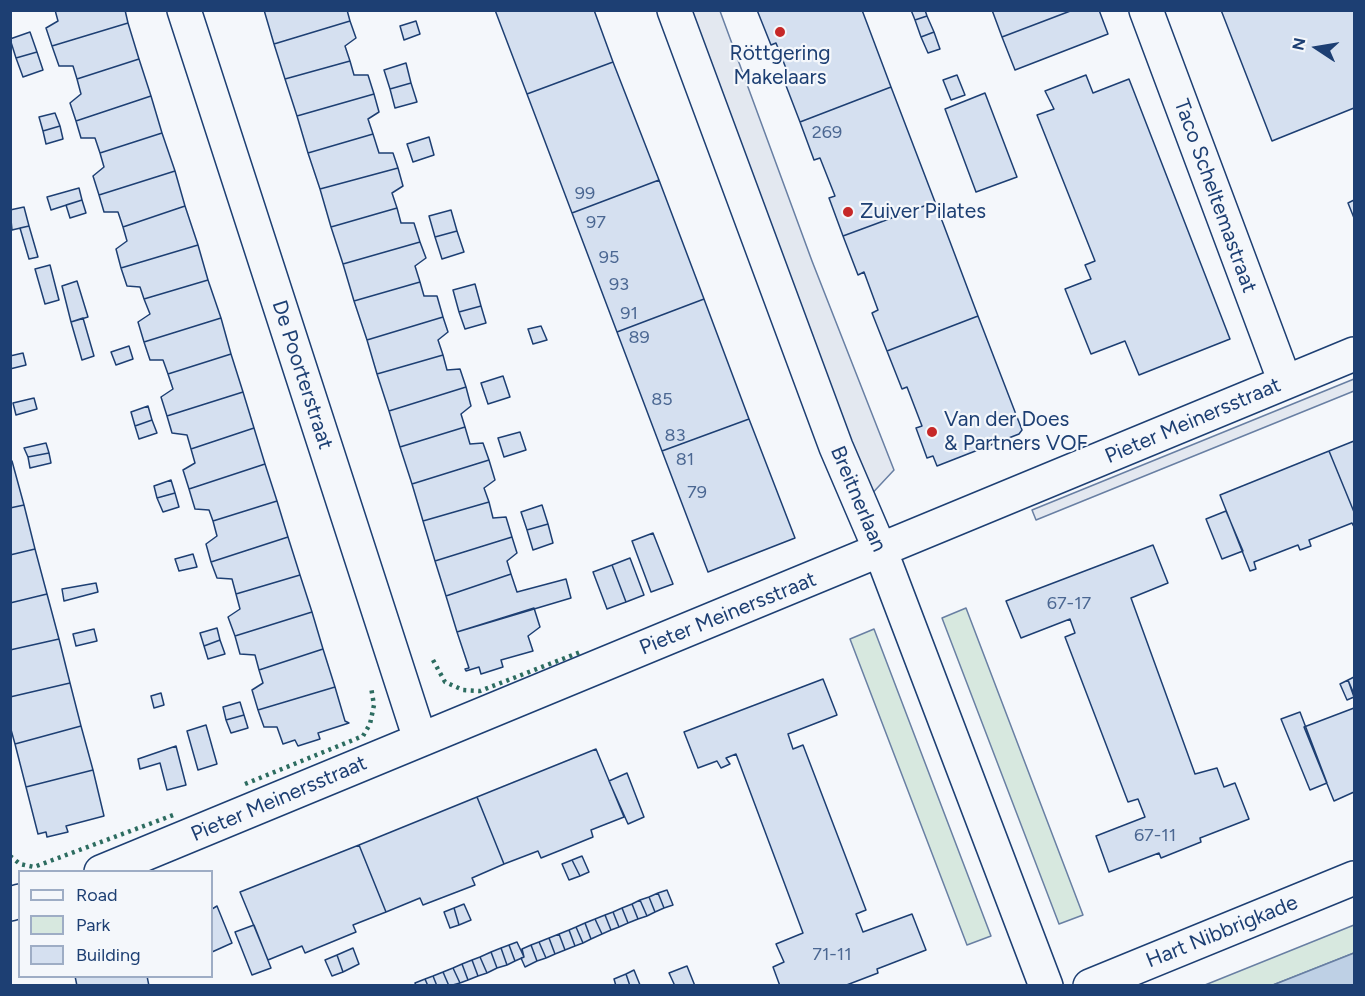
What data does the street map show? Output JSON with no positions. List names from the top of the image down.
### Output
{
  "streets": {
    "street": [
      "Taco Scheltemastraat",
      "De Poorterstraat",
      "Pieter Meinersstraat",
      "Breitnerlaan",
      "Hart Nibbrigkade"
    ]
  },
  "crossings": [
    ["Taco Scheltemastraat", "Pieter Meinersstraat"],
    ["De Poorterstraat", "Pieter Meinersstraat"],
    ["Pieter Meinersstraat", "Breitnerlaan"]
  ],
  "places": ["Röttgering Makelaars", "Zuiver Pilates", "Van der Does & Partners VOF"],
  "house_numbers": [
    "269",
    "99",
    "97",
    "95",
    "93",
    "91",
    "89",
    "85",
    "83",
    "81",
    "79",
    "67-17",
    "67-11",
    "71-11"
  ],
  "legend": ["Road", "Park", "Building"],
  "north": "left"
}
